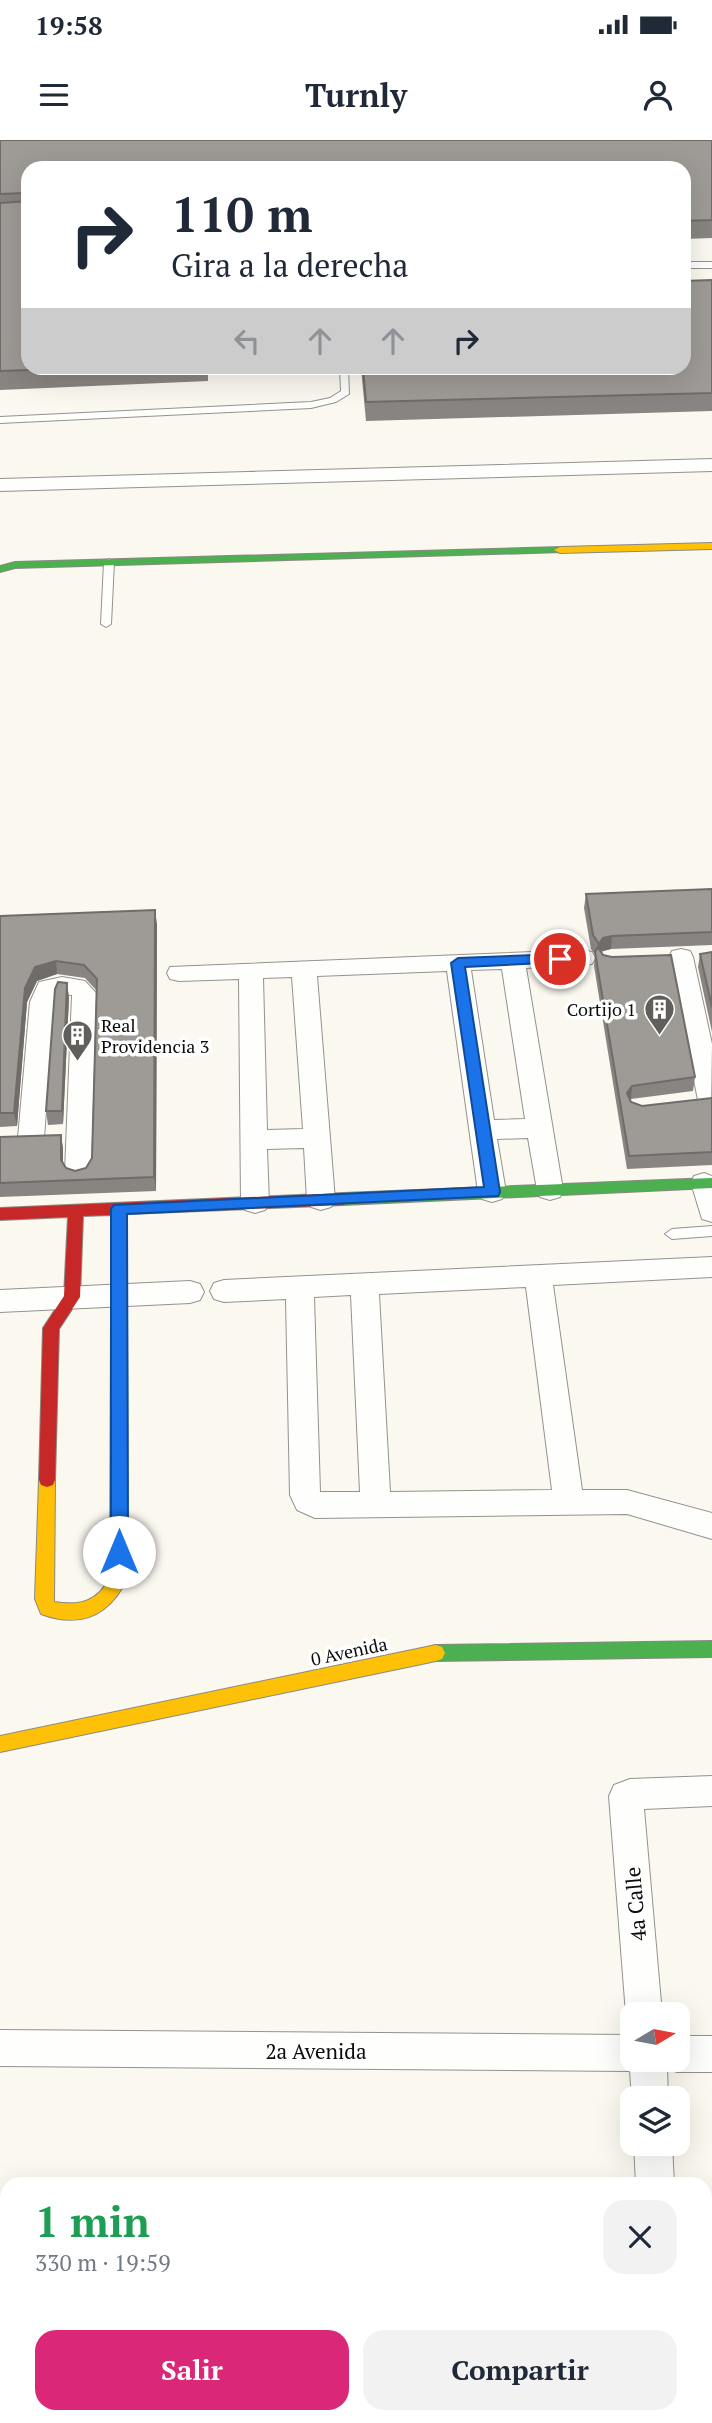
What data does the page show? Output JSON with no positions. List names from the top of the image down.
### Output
{
  "streets": {
    "street": ["0 Avenida", "4a Calle", "2a Avenida"]
  },
  "places": {
    "building": ["Cortijo 1", "Real Providencia 3"]
  },
  "north": "right",
  "page": {
    "status": "19:58",
    "header": "Turnly",
    "turn": ["110 m", "Gira a la derecha"],
    "heading": ["1 min", "330 m · 19:59"],
    "buttons": ["Salir", "Compartir"]
  }
}
